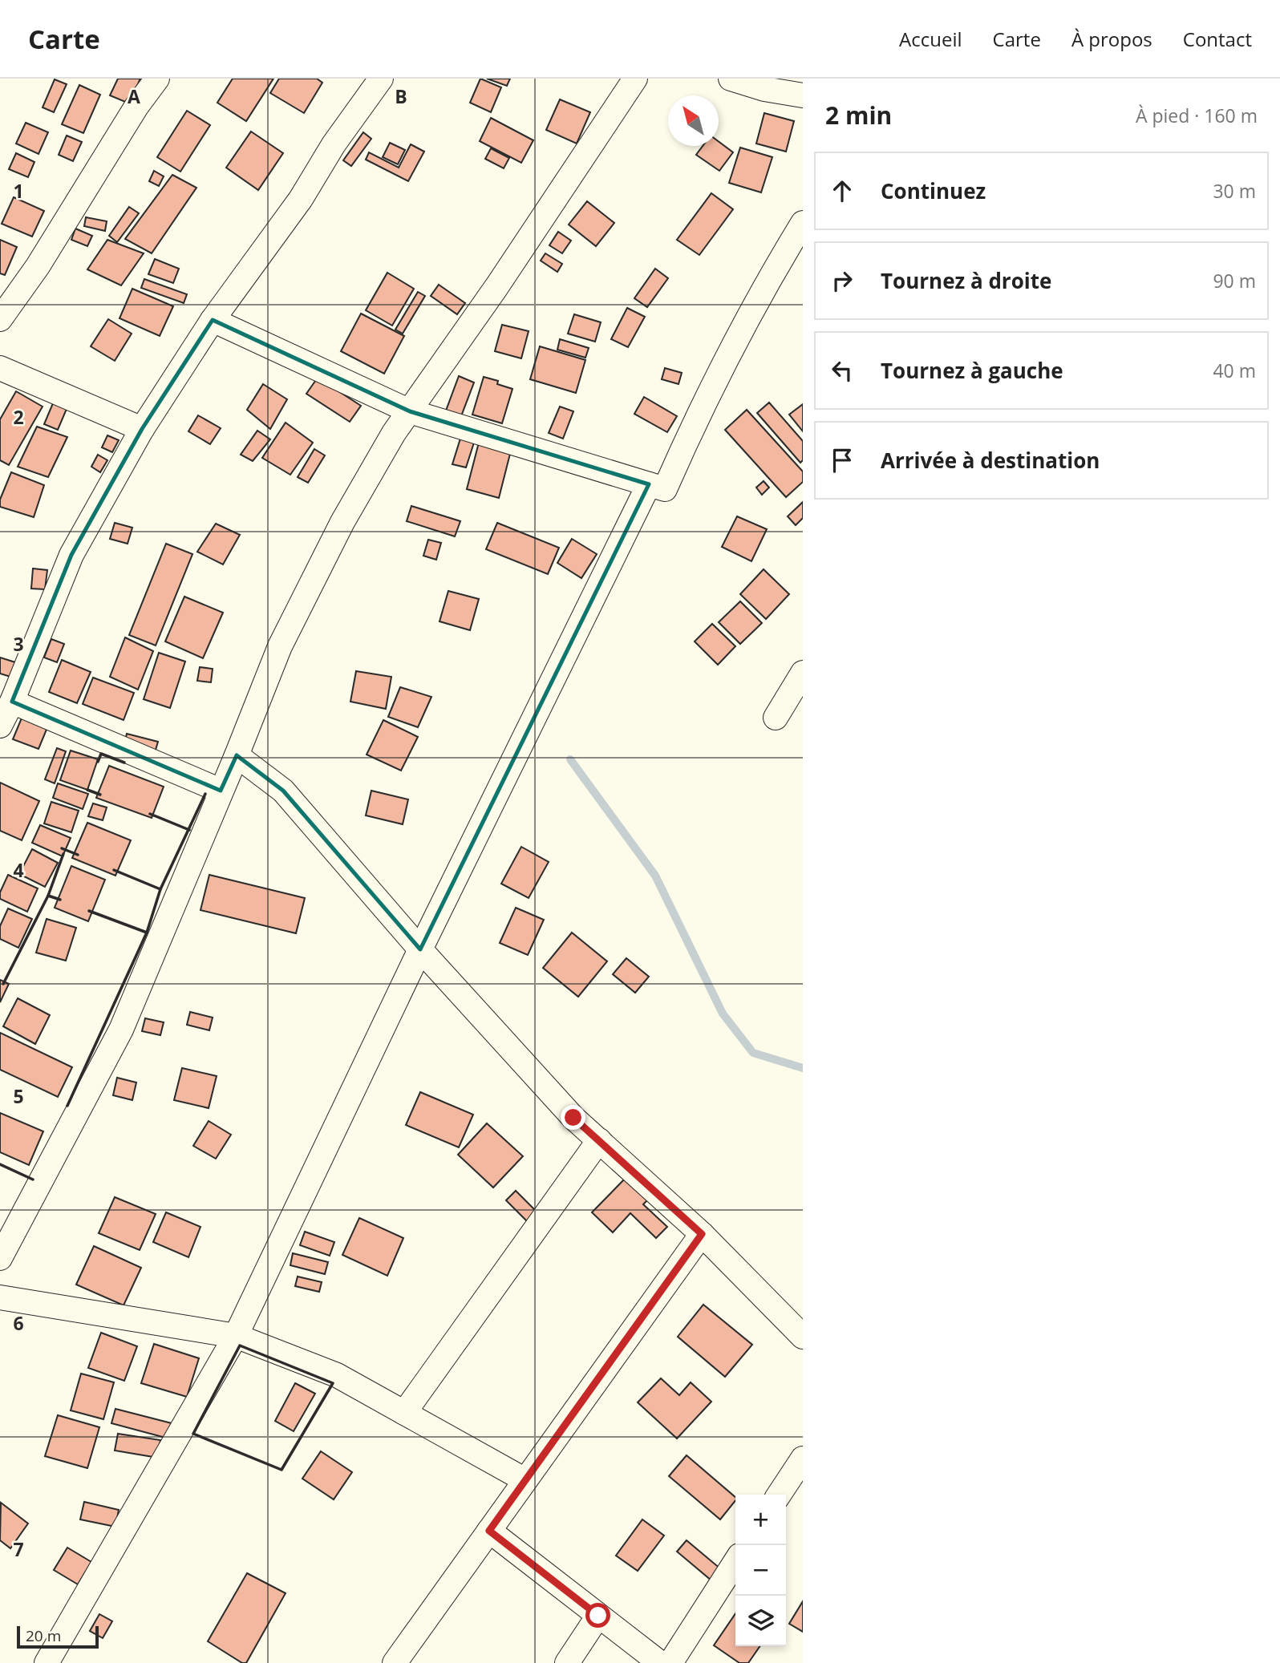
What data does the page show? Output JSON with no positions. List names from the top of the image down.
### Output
{
  "scale_bar": "20 m",
  "north": "top left",
  "page": {
    "header": "Carte",
    "nav": [
      "Accueil",
      "Carte",
      "À propos",
      "Contact"
    ],
    "heading": ["2 min", "À pied · 160 m"],
    "list": [
      ["Continuez", "30 m"],
      ["Tournez à droite", "90 m"],
      ["Tournez à gauche", "40 m"],
      "Arrivée à destination"
    ],
    "map_buttons": ["+", "−"],
    "scale": "20 m"
  },
  "grid": {
    "columns": ["A", "B"],
    "rows": [
      "1",
      "2",
      "3",
      "4",
      "5",
      "6",
      "7"
    ]
  }
}
